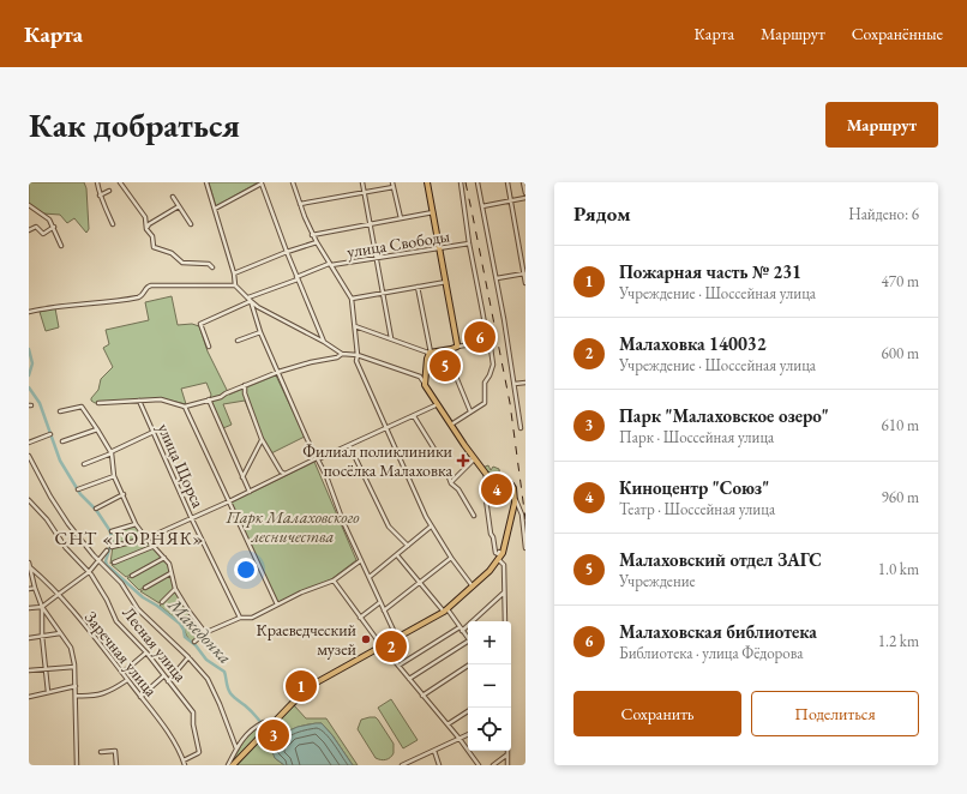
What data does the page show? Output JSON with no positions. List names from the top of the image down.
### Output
{
  "streets": {
    "street": [
      "улица Свободы",
      "улица Щорса",
      "Лесная улица",
      "Заречная улица"
    ]
  },
  "crossings": [
    ["Лесная улица", "Заречная улица"]
  ],
  "districts": ["СНТ «ГОРНЯК»"],
  "water": ["Македонка"],
  "parks": ["Парк Малаховского лесничества"],
  "places": {
    "health": ["Филиал поликлиники посёлка Малаховка"],
    "other": ["Краеведческий музей"]
  },
  "page": {
    "header": "Карта",
    "nav": ["Карта", "Маршрут", "Сохранённые"],
    "buttons": [
      "Маршрут",
      ["Сохранить", "Поделиться"]
    ],
    "title": "Как добраться",
    "heading": ["Рядом", "Найдено: 6"],
    "list": [
      {
        "mark": "1",
        "name": "Пожарная часть № 231",
        "note": "Учреждение · Шоссейная улица",
        "value": "470 m"
      },
      {
        "mark": "2",
        "name": "Малаховка 140032",
        "note": "Учреждение · Шоссейная улица",
        "value": "600 m"
      },
      {
        "mark": "3",
        "name": "Парк \"Малаховское озеро\"",
        "note": "Парк · Шоссейная улица",
        "value": "610 m"
      },
      {
        "mark": "4",
        "name": "Киноцентр \"Союз\"",
        "note": "Театр · Шоссейная улица",
        "value": "960 m"
      },
      {
        "mark": "5",
        "name": "Малаховский отдел ЗАГС",
        "note": "Учреждение",
        "value": "1.0 km"
      },
      {
        "mark": "6",
        "name": "Малаховская библиотека",
        "note": "Библиотека · улица Фёдорова",
        "value": "1.2 km"
      }
    ],
    "pins": [
      "6",
      "5",
      "4",
      "2",
      "1",
      "3"
    ],
    "map_buttons": ["+", "−"]
  }
}
